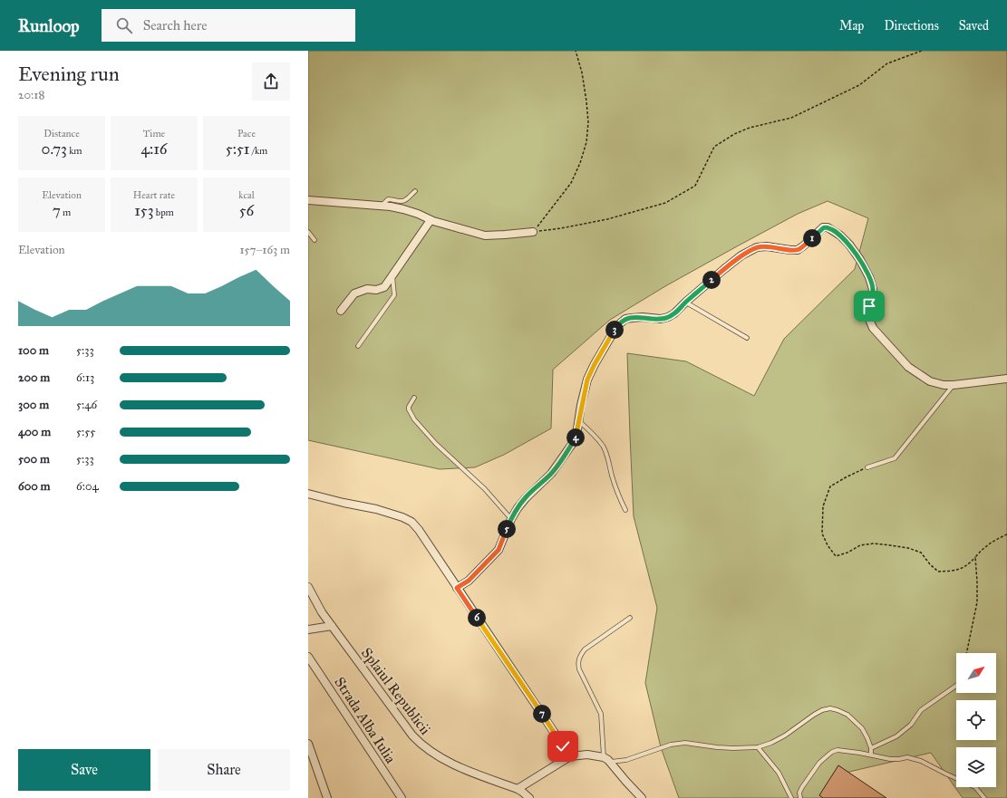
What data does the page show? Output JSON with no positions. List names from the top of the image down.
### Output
{
  "streets": {
    "street": ["Splaiul Republicii", "Strada Alba Iulia"]
  },
  "north": "top right",
  "page": {
    "header": "Runloop",
    "search": "Search here",
    "nav": ["Map", "Directions", "Saved"],
    "heading": ["Evening run", "20:18"],
    "stats": [
      ["Distance", "0.73 km"],
      ["Time", "4:16"],
      ["Pace", "5:51 /km"],
      ["Elevation", "7 m"],
      ["Heart rate", "153 bpm"],
      ["kcal", "56"]
    ],
    "pins": [
      "1",
      "2",
      "3",
      "4",
      "5",
      "6",
      "7"
    ],
    "chart": ["Elevation", "157–163 m"],
    "list": [
      {
        "name": "100 m",
        "note": "5:33"
      },
      {
        "name": "200 m",
        "note": "6:13"
      },
      {
        "name": "300 m",
        "note": "5:46"
      },
      {
        "name": "400 m",
        "note": "5:55"
      },
      {
        "name": "500 m",
        "note": "5:33"
      },
      {
        "name": "600 m",
        "note": "6:04"
      }
    ],
    "buttons": ["Save", "Share"]
  }
}
